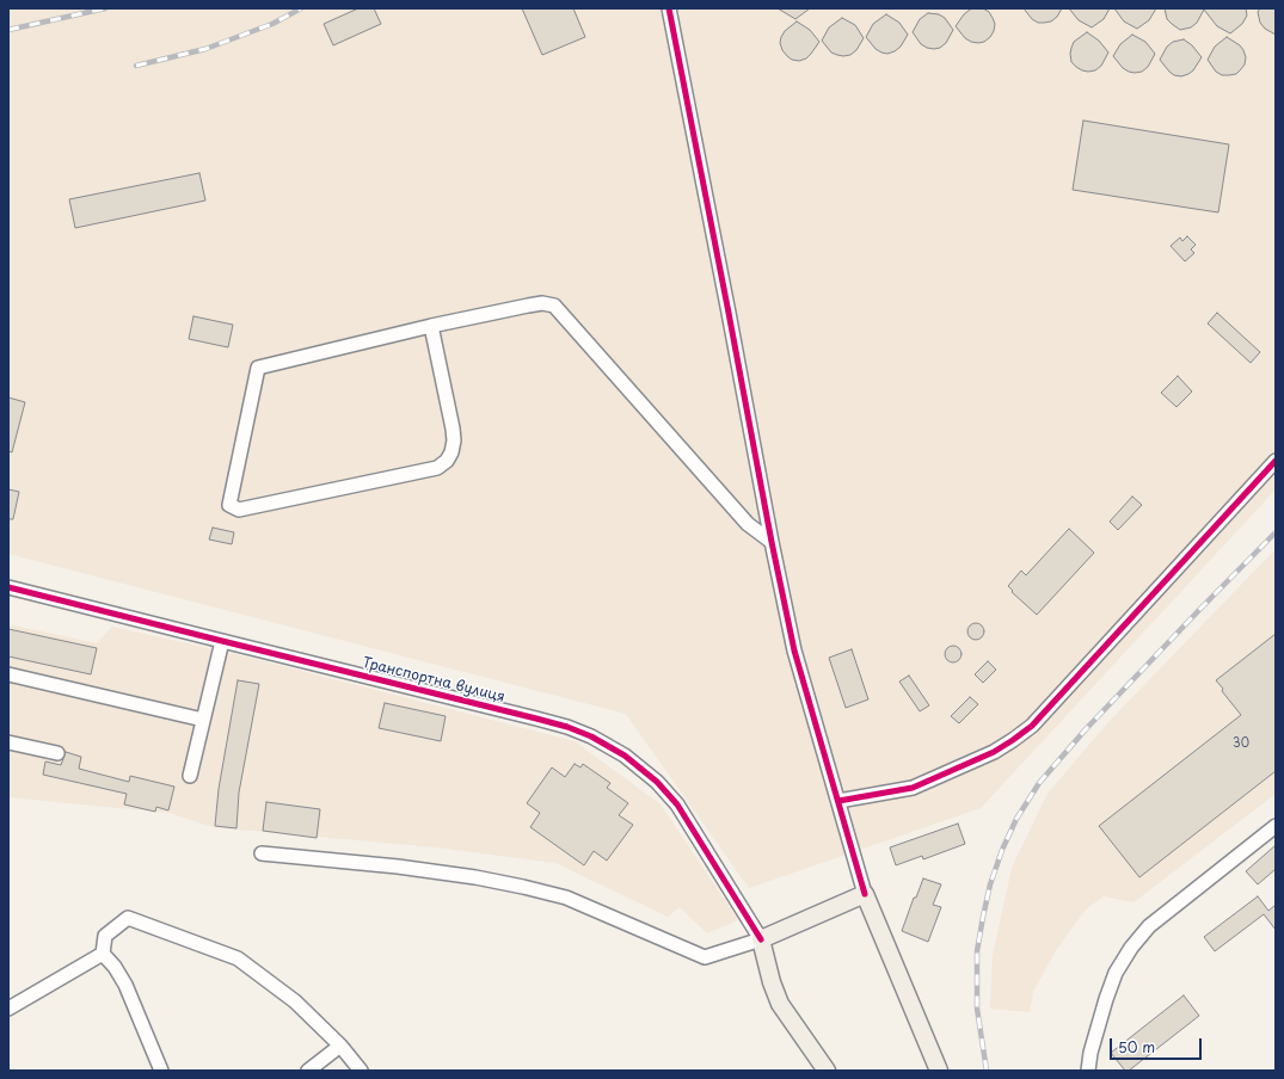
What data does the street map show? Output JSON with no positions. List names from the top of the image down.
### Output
{
  "streets": {
    "street": ["Транспортна вулиця"]
  },
  "house_numbers": ["30"],
  "scale_bar": "50 m"
}
